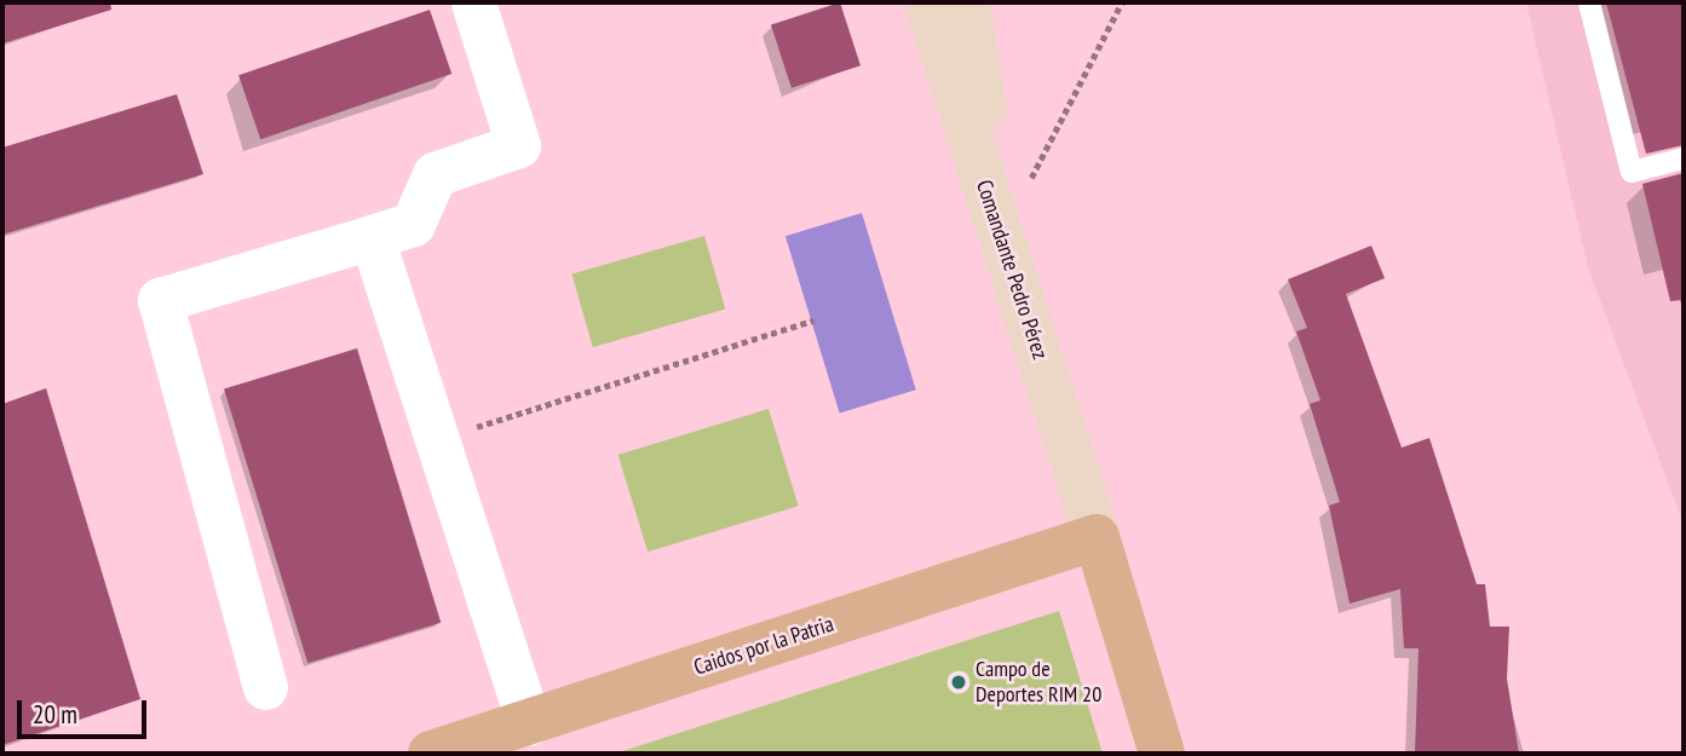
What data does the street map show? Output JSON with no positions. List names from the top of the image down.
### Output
{
  "streets": {
    "main road": ["Comandante Pedro Pérez", "Caidos por la Patria"]
  },
  "crossings": [
    ["Comandante Pedro Pérez", "Caidos por la Patria"]
  ],
  "places": ["Campo de Deportes RIM 20"],
  "scale_bar": "20 m"
}
